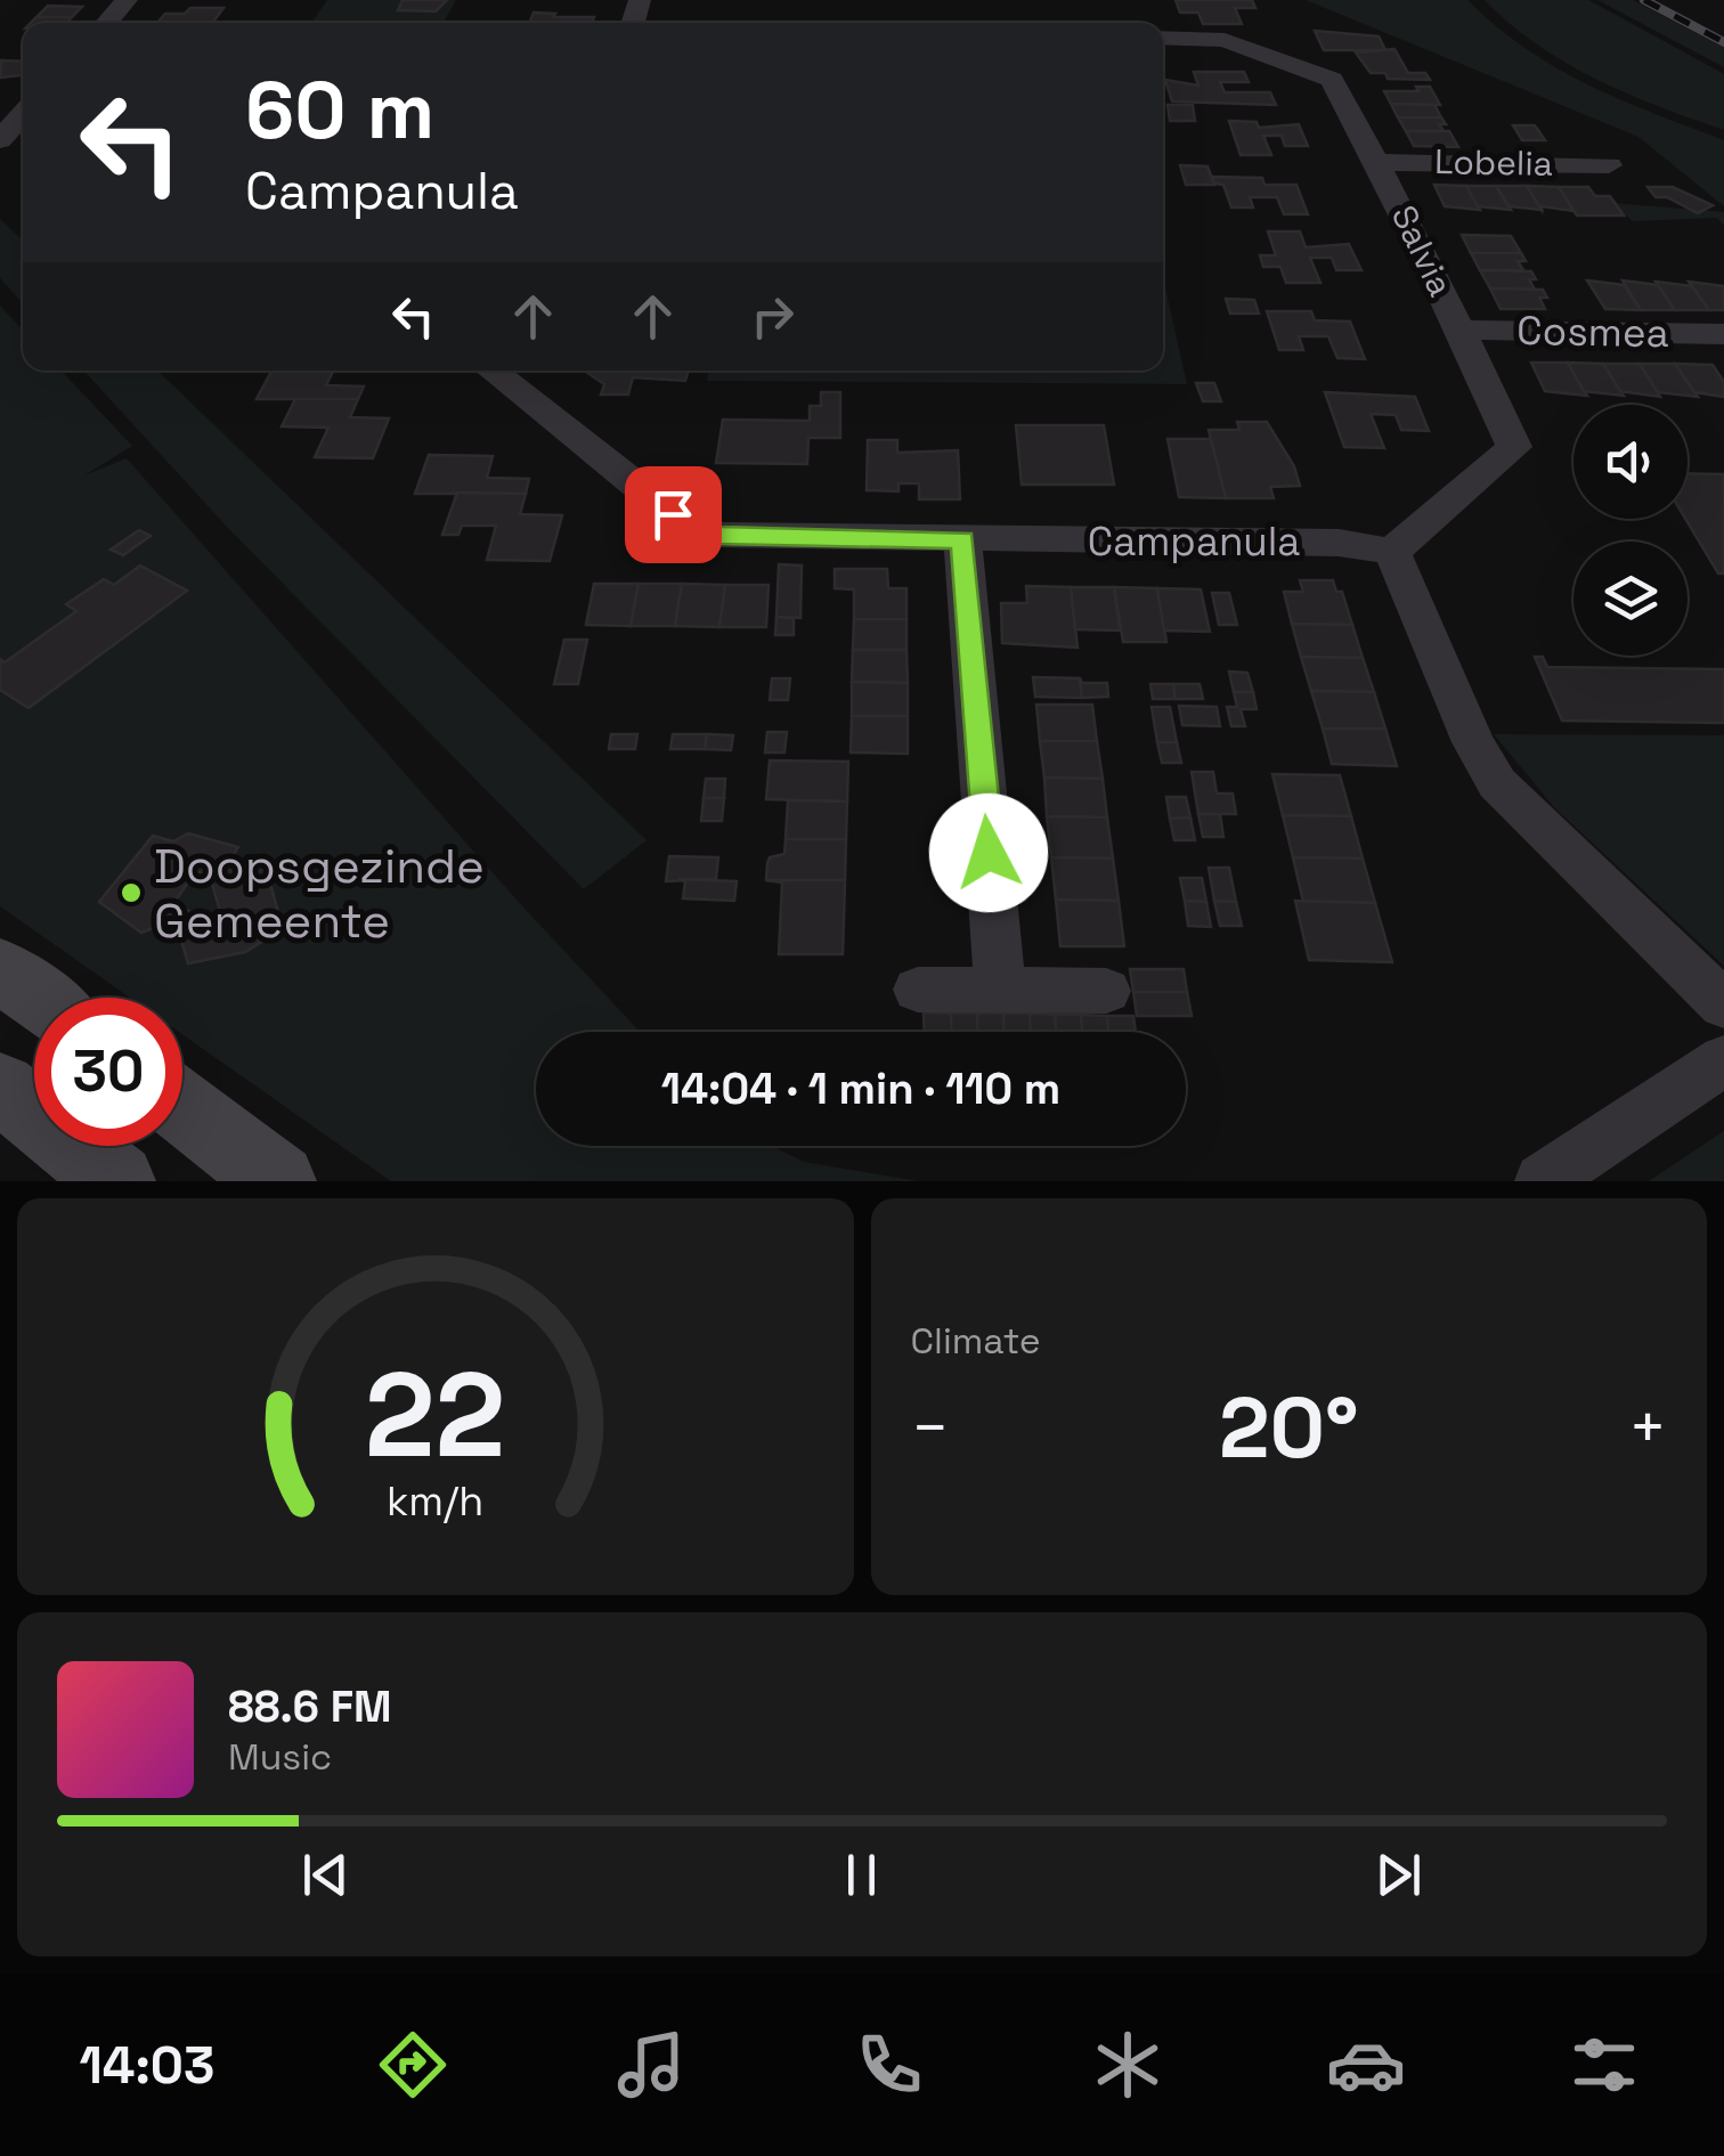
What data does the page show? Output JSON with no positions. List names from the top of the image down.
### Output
{
  "streets": {
    "street": [
      "Lobelia",
      "Salvia",
      "Cosmea",
      "Campanula"
    ]
  },
  "crossings": [
    ["Lobelia", "Salvia"],
    ["Salvia", "Cosmea"],
    ["Salvia", "Campanula"]
  ],
  "places": ["Doopsgezinde Gemeente"],
  "page": {
    "turn": ["60 m", "Campanula"],
    "limit": "30",
    "trip": "14:04 · 1 min · 110 m",
    "tile": "Climate",
    "heat": ["−", "20°", "+"],
    "song": ["88.6 FM", "Music"],
    "tabs": "14:03",
    "gauge": ["22", "km/h"]
  }
}
